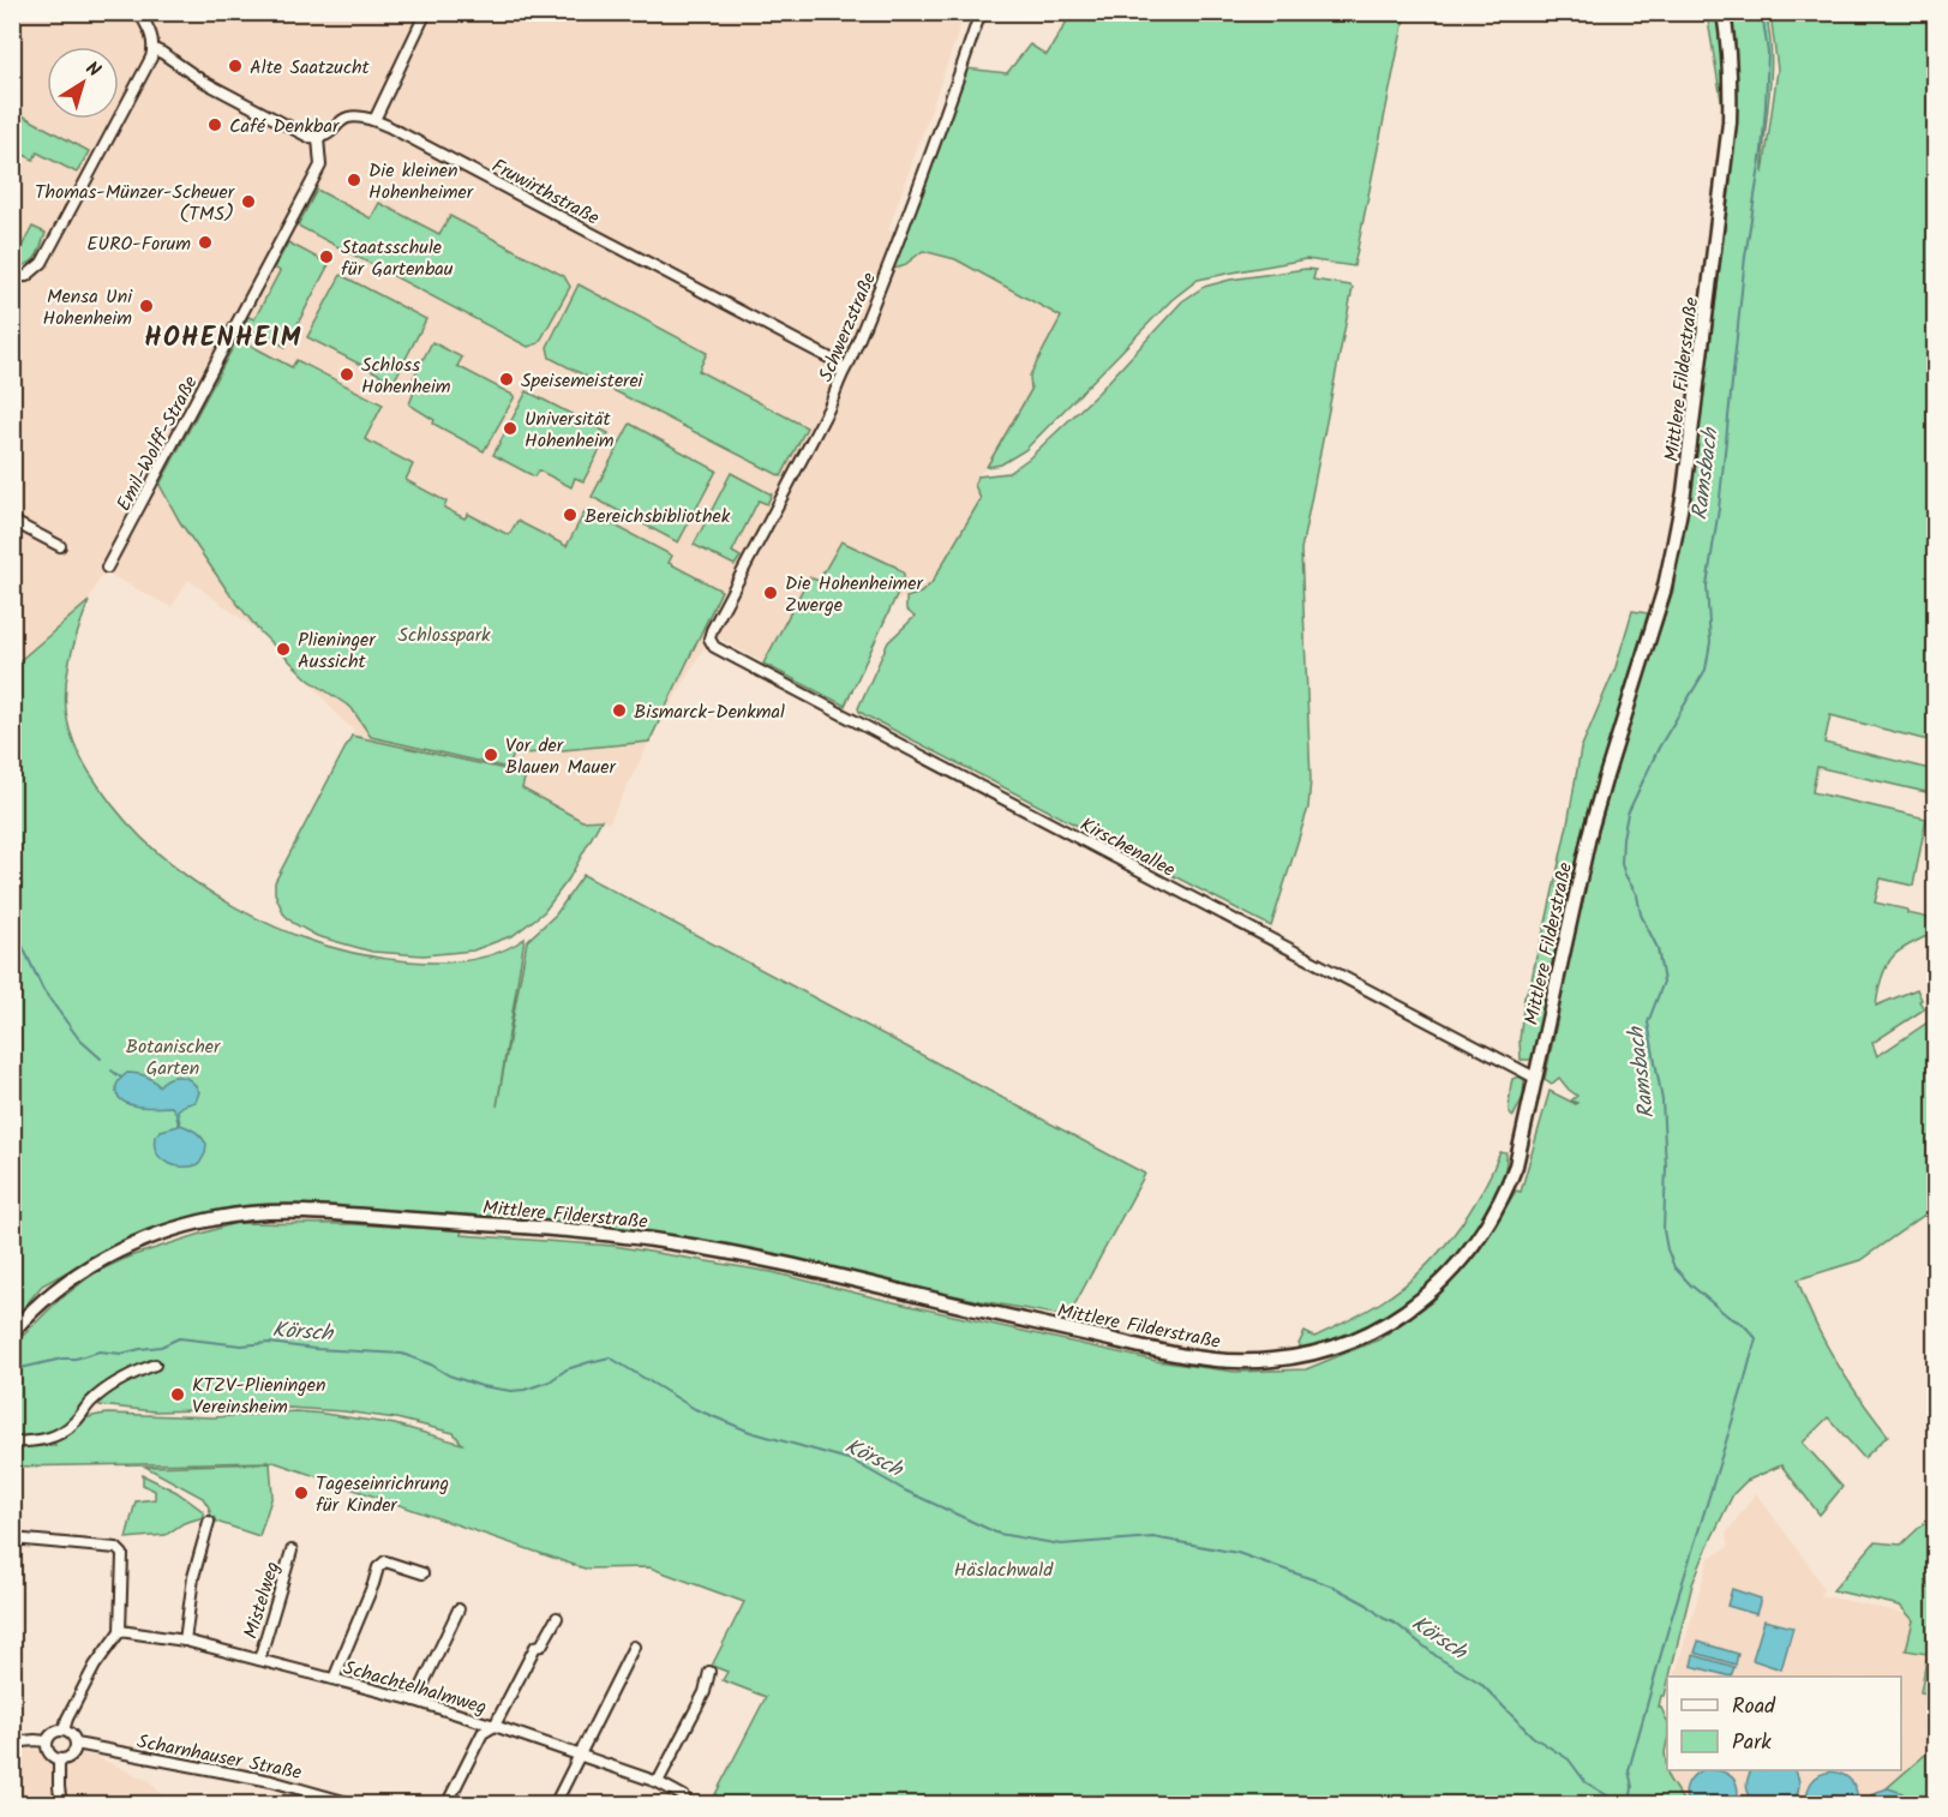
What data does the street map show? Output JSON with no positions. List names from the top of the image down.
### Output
{
  "streets": {
    "main road": ["Mittlere Filderstraße"],
    "street": [
      "Fruwirthstraße",
      "Schwerzstraße",
      "Emil-Wolff-Straße",
      "Kirschenallee",
      "Mistelweg",
      "Schachtelhalmweg",
      "Scharnhauser Straße"
    ]
  },
  "crossings": [
    ["Fruwirthstraße", "Schwerzstraße"],
    ["Schwerzstraße", "Kirschenallee"],
    ["Mittlere Filderstraße", "Kirschenallee"],
    ["Mistelweg", "Schachtelhalmweg"]
  ],
  "districts": ["HOHENHEIM"],
  "water": ["Ramsbach", "Körsch"],
  "parks": ["Schlosspark", "Botanischer Garten", "Häslachwald"],
  "places": [
    "Alte Saatzucht",
    "Café Denkbar",
    "Die kleinen Hohenheimer",
    "Thomas-Münzer-Scheuer (TMS)",
    "EURO-Forum",
    "Staatsschule für Gartenbau",
    "Mensa Uni Hohenheim",
    "Schloss Hohenheim",
    "Speisemeisterei",
    "Universität Hohenheim",
    "Bereichsbibliothek",
    "Die Hohenheimer Zwerge",
    "Plieninger Aussicht",
    "Bismarck-Denkmal",
    "Vor der Blauen Mauer",
    "KTZV-Plieningen Vereinsheim",
    "Tageseinrichrung für Kinder"
  ],
  "legend": ["Road", "Park"],
  "north": "top right"
}
